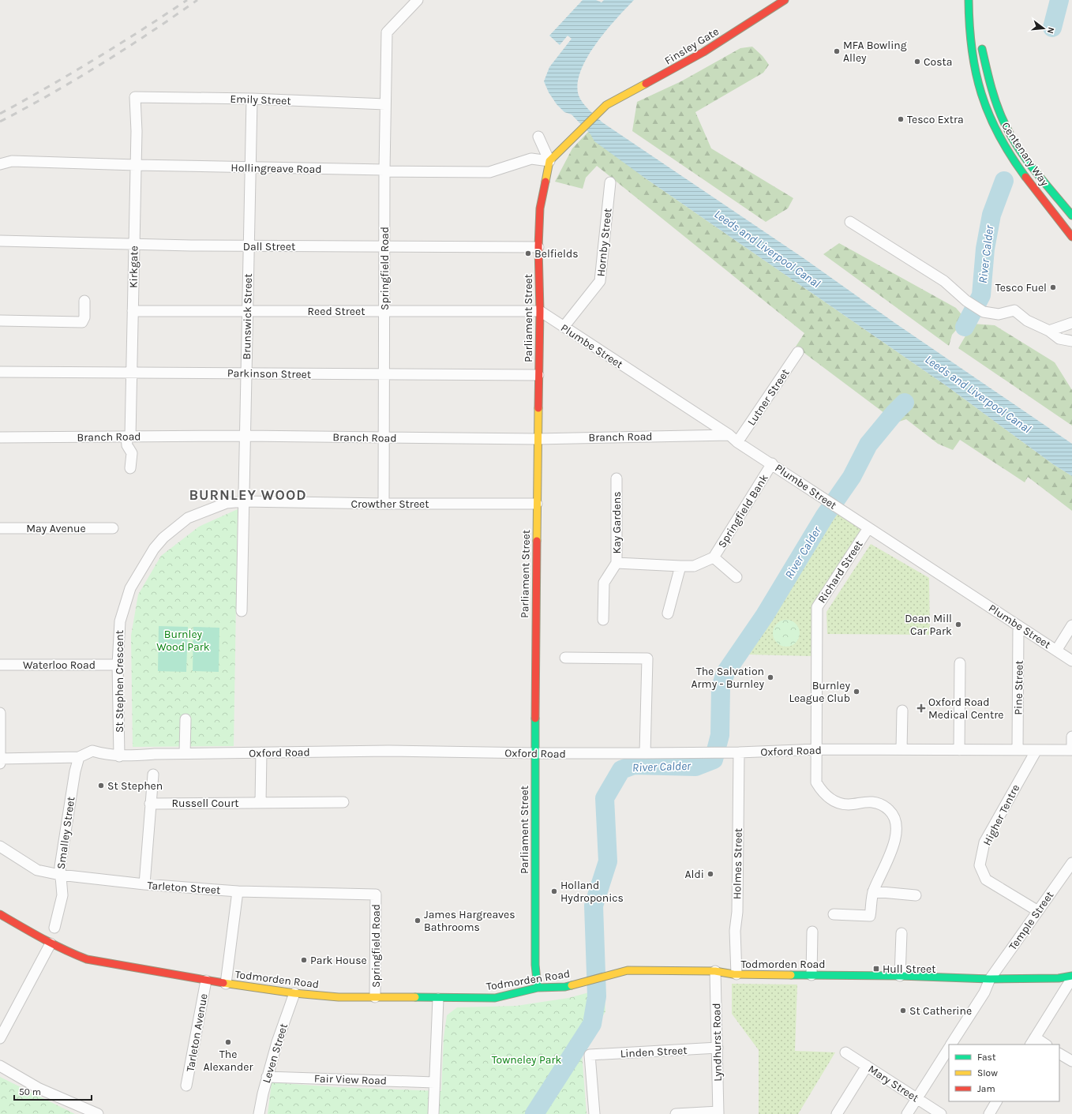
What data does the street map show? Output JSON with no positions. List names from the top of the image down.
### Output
{
  "streets": {
    "main road": [
      "Finsley Gate",
      "Centenary Way",
      "Parliament Street",
      "Todmorden Road"
    ],
    "street": [
      "Emily Street",
      "Hollingreave Road",
      "Hornby Street",
      "Dall Street",
      "Kirkgate",
      "Springfield Road",
      "Reed Street",
      "Brunswick Street",
      "Plumbe Street",
      "Parkinson Street",
      "Lutner Street",
      "Branch Road",
      "Crowther Street",
      "Springfield Bank",
      "Kay Gardens",
      "May Avenue",
      "Richard Street",
      "Waterloo Road",
      "St Stephen Crescent",
      "Pine Street",
      "Oxford Road",
      "Russell Court",
      "Higher Tentre",
      "Smalley Street",
      "Holmes Street",
      "Tarleton Street",
      "Temple Street",
      "Tarleton Avenue",
      "Lyndhurst Road",
      "Linden Street",
      "Leven Street",
      "Fair View Road",
      "Mary Street"
    ]
  },
  "crossings": [
    ["Finsley Gate", "Hollingreave Road"],
    ["Finsley Gate", "Parliament Street"],
    ["Emily Street", "Kirkgate"],
    ["Emily Street", "Springfield Road"],
    ["Emily Street", "Brunswick Street"],
    ["Hollingreave Road", "Kirkgate"],
    ["Hollingreave Road", "Springfield Road"],
    ["Hollingreave Road", "Brunswick Street"],
    ["Hollingreave Road", "Parliament Street"],
    ["Hornby Street", "Plumbe Street"],
    ["Dall Street", "Kirkgate"],
    ["Dall Street", "Springfield Road"],
    ["Dall Street", "Brunswick Street"],
    ["Dall Street", "Parliament Street"],
    ["Kirkgate", "Reed Street"],
    ["Kirkgate", "Parkinson Street"],
    ["Kirkgate", "Branch Road"],
    ["Springfield Road", "Reed Street"],
    ["Springfield Road", "Parkinson Street"],
    ["Springfield Road", "Branch Road"],
    ["Springfield Road", "Crowther Street"],
    ["Springfield Road", "Tarleton Street"],
    ["Springfield Road", "Todmorden Road"],
    ["Reed Street", "Brunswick Street"],
    ["Reed Street", "Parliament Street"],
    ["Reed Street", "Plumbe Street"],
    ["Brunswick Street", "Parkinson Street"],
    ["Brunswick Street", "Branch Road"],
    ["Brunswick Street", "Crowther Street"],
    ["Brunswick Street", "St Stephen Crescent"],
    ["Parliament Street", "Plumbe Street"],
    ["Parliament Street", "Parkinson Street"],
    ["Parliament Street", "Branch Road"],
    ["Parliament Street", "Crowther Street"],
    ["Parliament Street", "Oxford Road"],
    ["Parliament Street", "Todmorden Road"],
    ["Plumbe Street", "Lutner Street"],
    ["Plumbe Street", "Branch Road"],
    ["Plumbe Street", "Springfield Bank"],
    ["Plumbe Street", "Richard Street"],
    ["Plumbe Street", "Pine Street"],
    ["Crowther Street", "St Stephen Crescent"],
    ["Springfield Bank", "Kay Gardens"],
    ["Richard Street", "Oxford Road"],
    ["Waterloo Road", "St Stephen Crescent"],
    ["St Stephen Crescent", "Oxford Road"],
    ["Pine Street", "Oxford Road"],
    ["Oxford Road", "Higher Tentre"],
    ["Oxford Road", "Smalley Street"],
    ["Oxford Road", "Holmes Street"],
    ["Higher Tentre", "Temple Street"],
    ["Smalley Street", "Tarleton Street"],
    ["Holmes Street", "Todmorden Road"],
    ["Temple Street", "Todmorden Road"],
    ["Temple Street", "Mary Street"],
    ["Todmorden Road", "Tarleton Avenue"],
    ["Todmorden Road", "Lyndhurst Road"],
    ["Todmorden Road", "Leven Street"],
    ["Lyndhurst Road", "Linden Street"],
    ["Leven Street", "Fair View Road"]
  ],
  "districts": ["BURNLEY WOOD"],
  "water": ["Leeds and Liverpool Canal", "River Calder"],
  "parks": ["Burnley Wood Park", "Towneley Park"],
  "places": {
    "other": [
      "MFA Bowling Alley",
      "Costa",
      "Tesco Extra",
      "Belfields",
      "Tesco Fuel",
      "Dean Mill Car Park",
      "The Salvation Army - Burnley",
      "Burnley League Club",
      "St Stephen",
      "Aldi",
      "Holland Hydroponics",
      "James Hargreaves Bathrooms",
      "Park House",
      "St Catherine",
      "The Alexander"
    ],
    "health": ["Oxford Road Medical Centre"],
    "transit": ["Hull Street"]
  },
  "legend": ["Fast", "Slow", "Jam"],
  "scale_bar": "50 m",
  "north": "right"
}
